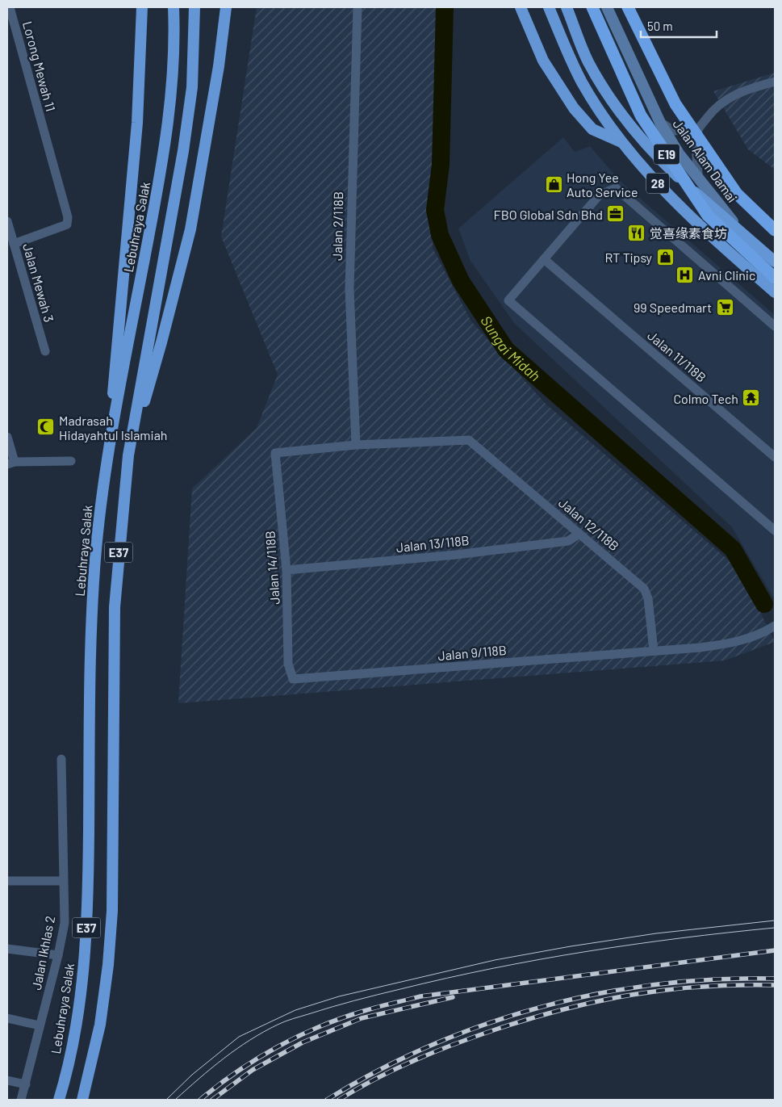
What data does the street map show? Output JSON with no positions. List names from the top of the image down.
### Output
{
  "streets": {
    "highway": [
      "E19",
      "28",
      "Lebuhraya Salak",
      "E37"
    ],
    "main road": ["Jalan Alam Damai"],
    "street": [
      "Lorong Mewah 11",
      "Jalan 2/118B",
      "Jalan Mewah 3",
      "Jalan 11/118B",
      "Jalan 12/118B",
      "Jalan 13/118B",
      "Jalan 14/118B",
      "Jalan 9/118B",
      "Jalan Ikhlas 2"
    ]
  },
  "crossings": [
    ["Lorong Mewah 11", "Jalan Mewah 3"],
    ["Jalan Alam Damai", "28"],
    ["Jalan 2/118B", "Jalan 12/118B"],
    ["Jalan 2/118B", "Jalan 14/118B"],
    ["Jalan 12/118B", "Jalan 13/118B"],
    ["Jalan 12/118B", "Jalan 14/118B"],
    ["Jalan 12/118B", "Jalan 9/118B"],
    ["Jalan 13/118B", "Jalan 14/118B"],
    ["Jalan 14/118B", "Jalan 9/118B"]
  ],
  "water": ["Sungai Midah"],
  "places": {
    "shop": ["Hong Yee Auto Service", "RT Tipsy"],
    "office": ["FBO Global Sdn Bhd"],
    "restaurant": ["觉喜缘素食坊"],
    "hospital": ["Avni Clinic"],
    "supermarket": ["99 Speedmart"],
    "temple": ["Colmo Tech"],
    "mosque": ["Madrasah Hidayahtul Islamiah"]
  },
  "scale_bar": "50 m"
}
